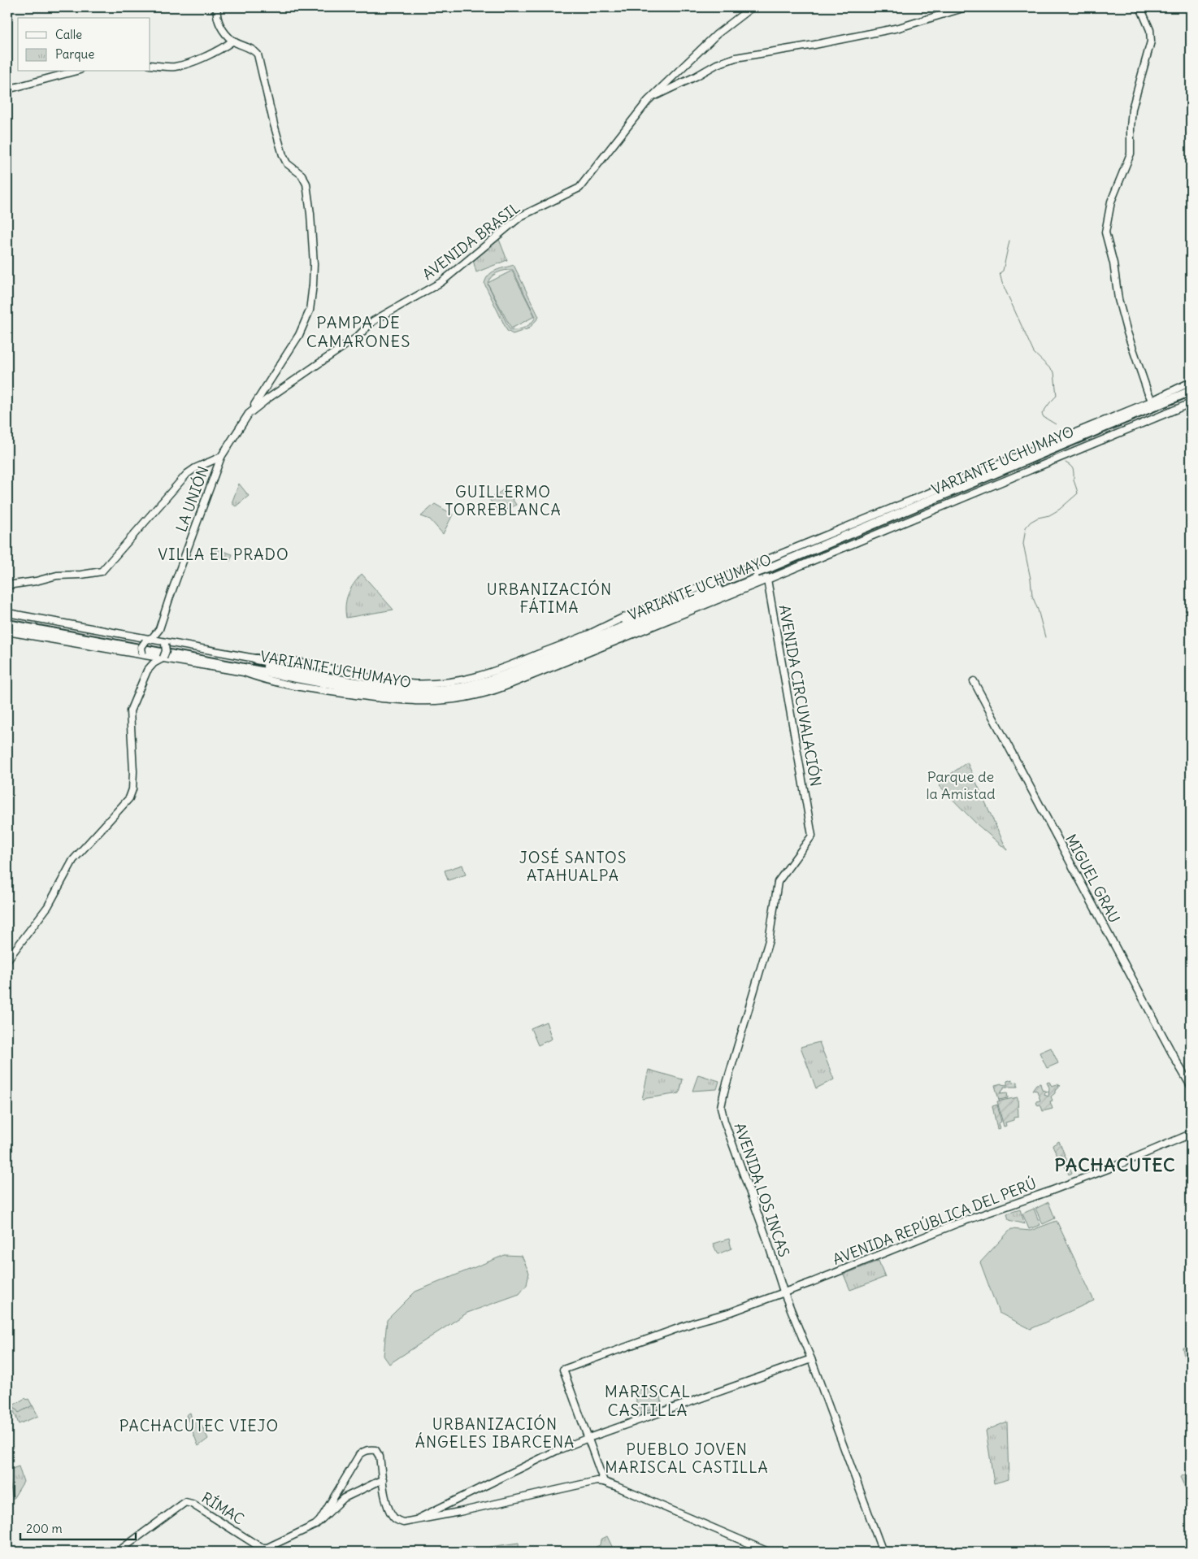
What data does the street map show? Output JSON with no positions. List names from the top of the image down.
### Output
{
  "streets": {
    "highway": ["VARIANTE UCHUMAYO"],
    "street": [
      "AVENIDA BRASIL",
      "LA UNIÓN",
      "AVENIDA CIRCUVALACIÓN",
      "MIGUEL GRAU",
      "AVENIDA LOS INCAS",
      "AVENIDA REPÚBLICA DEL PERÚ",
      "RÍMAC"
    ]
  },
  "crossings": [
    ["AVENIDA BRASIL", "LA UNIÓN"],
    ["VARIANTE UCHUMAYO", "LA UNIÓN"],
    ["VARIANTE UCHUMAYO", "AVENIDA CIRCUVALACIÓN"],
    ["AVENIDA CIRCUVALACIÓN", "AVENIDA LOS INCAS"],
    ["AVENIDA LOS INCAS", "AVENIDA REPÚBLICA DEL PERÚ"]
  ],
  "districts": [
    "PAMPA DE CAMARONES",
    "GUILLERMO TORREBLANCA",
    "VILLA EL PRADO",
    "URBANIZACIÓN FÁTIMA",
    "JOSÉ SANTOS ATAHUALPA",
    "PACHACUTEC",
    "MARISCAL CASTILLA",
    "URBANIZACIÓN ÁNGELES IBARCENA",
    "PACHACUTEC VIEJO",
    "PUEBLO JOVEN MARISCAL CASTILLA"
  ],
  "parks": ["Parque de la Amistad"],
  "legend": ["Calle", "Parque"],
  "scale_bar": "200 m"
}
